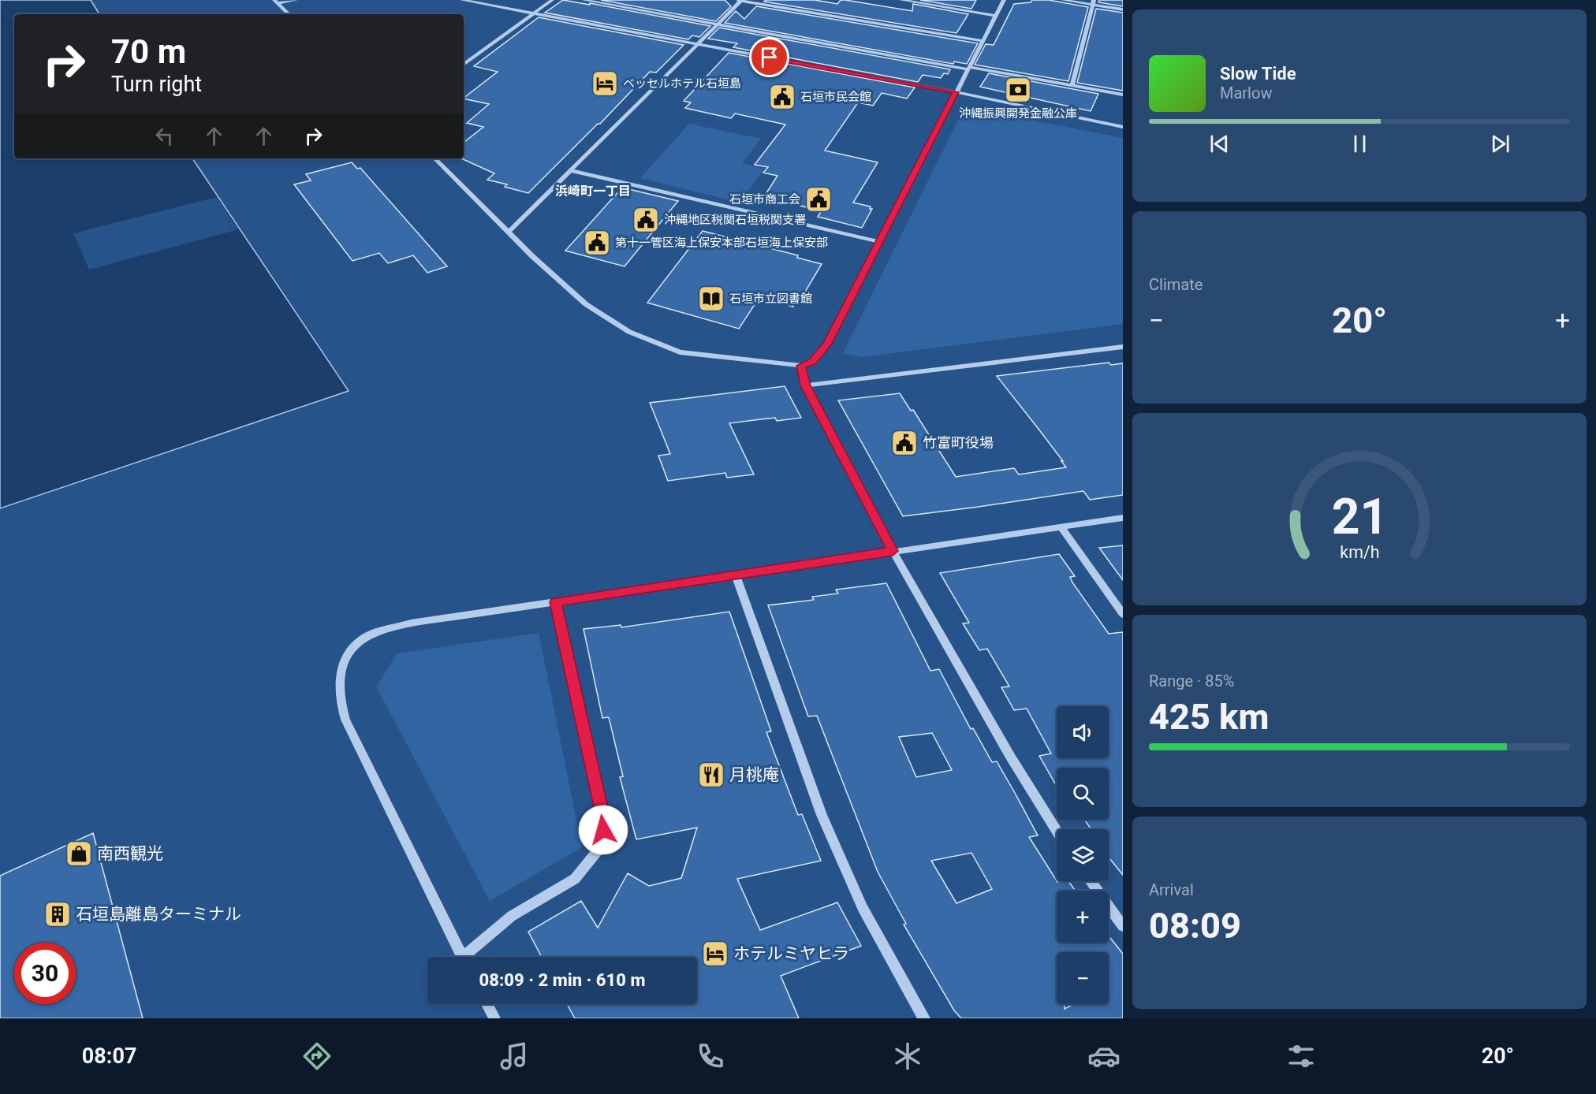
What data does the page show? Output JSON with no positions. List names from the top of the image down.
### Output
{
  "districts": ["浜崎町一丁目"],
  "places": {
    "hotel": ["ベッセルホテル石垣島", "ホテルミヤヒラ"],
    "bank": ["沖縄振興開発金融公庫"],
    "public building": [
      "石垣市民会館",
      "石垣市商工会",
      "沖縄地区税関石垣税関支署",
      "第十一管区海上保安本部石垣海上保安部",
      "竹富町役場"
    ],
    "library": ["石垣市立図書館"],
    "restaurant": ["月桃庵"],
    "shop": ["南西観光"],
    "building": ["石垣島離島ターミナル"]
  },
  "page": {
    "turn": ["70 m", "Turn right"],
    "song": ["Slow Tide", "Marlow"],
    "tile": [
      "Climate",
      ["Range · 85%", "425 km"],
      ["Arrival", "08:09"]
    ],
    "heat": ["−", "20°", "+"],
    "map_buttons": ["+", "−"],
    "limit": "30",
    "trip": "08:09 · 2 min · 610 m",
    "tabs": ["08:07", "20°"],
    "gauge": ["21", "km/h"]
  }
}
